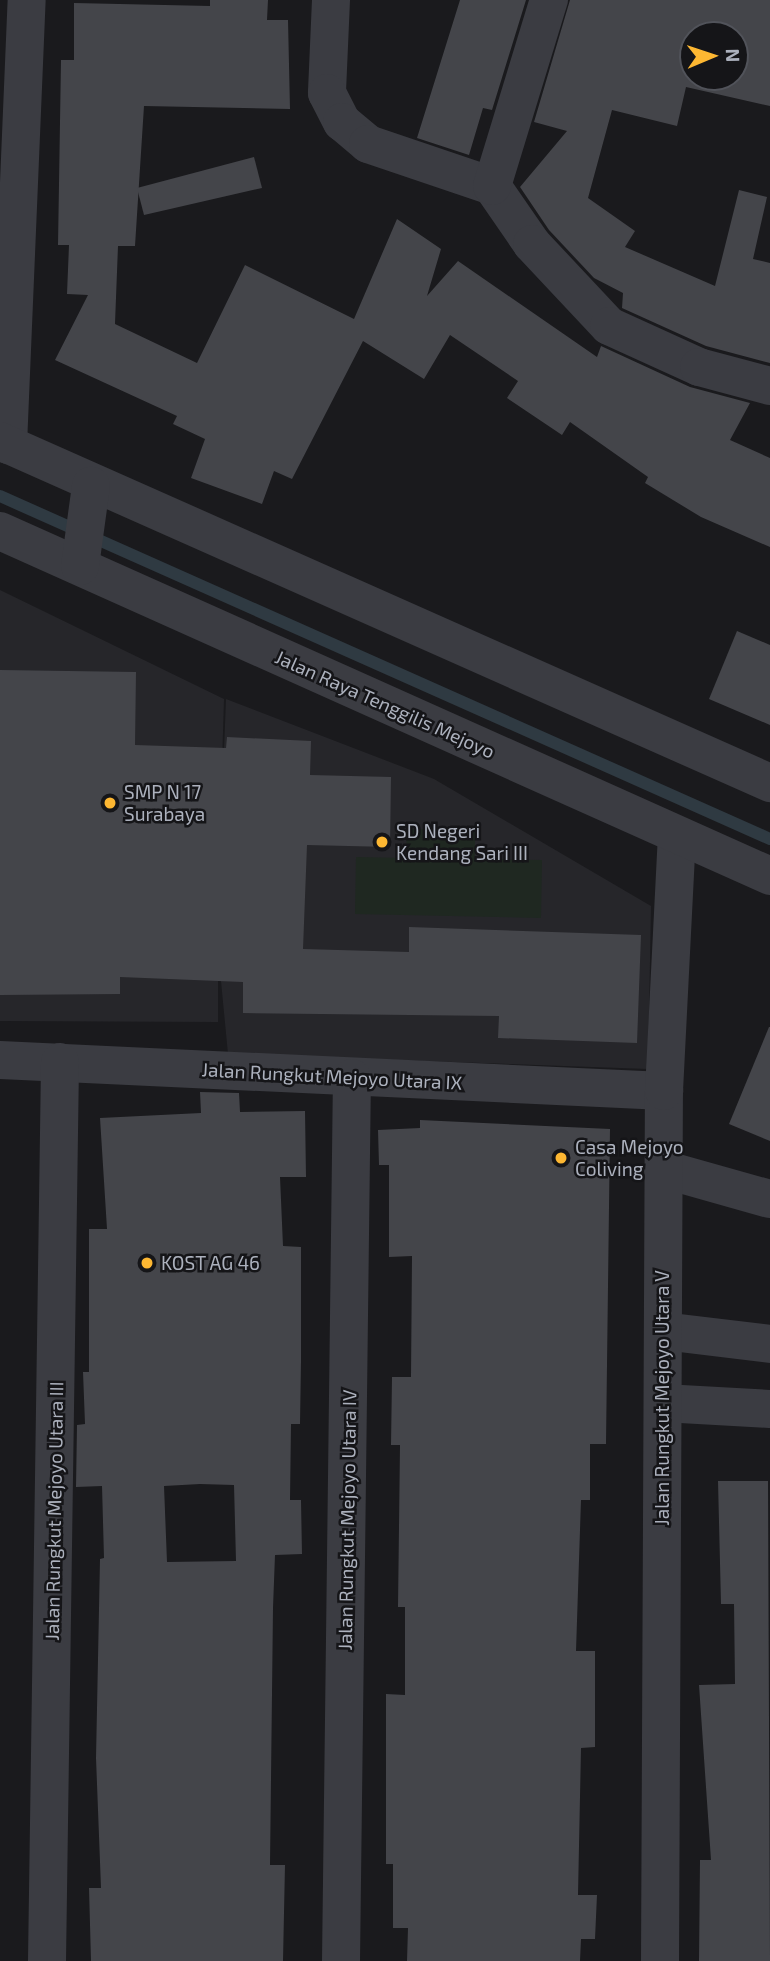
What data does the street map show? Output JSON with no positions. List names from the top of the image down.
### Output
{
  "streets": {
    "street": [
      "Jalan Raya Tenggilis Mejoyo",
      "Jalan Rungkut Mejoyo Utara IX",
      "Jalan Rungkut Mejoyo Utara V",
      "Jalan Rungkut Mejoyo Utara III",
      "Jalan Rungkut Mejoyo Utara IV"
    ]
  },
  "crossings": [
    ["Jalan Raya Tenggilis Mejoyo", "Jalan Rungkut Mejoyo Utara V"],
    ["Jalan Rungkut Mejoyo Utara IX", "Jalan Rungkut Mejoyo Utara V"],
    ["Jalan Rungkut Mejoyo Utara IX", "Jalan Rungkut Mejoyo Utara III"],
    ["Jalan Rungkut Mejoyo Utara IX", "Jalan Rungkut Mejoyo Utara IV"]
  ],
  "places": [
    "SMP N 17 Surabaya",
    "SD Negeri Kendang Sari III",
    "Casa Mejoyo Coliving",
    "KOST AG 46"
  ],
  "north": "right"
}
